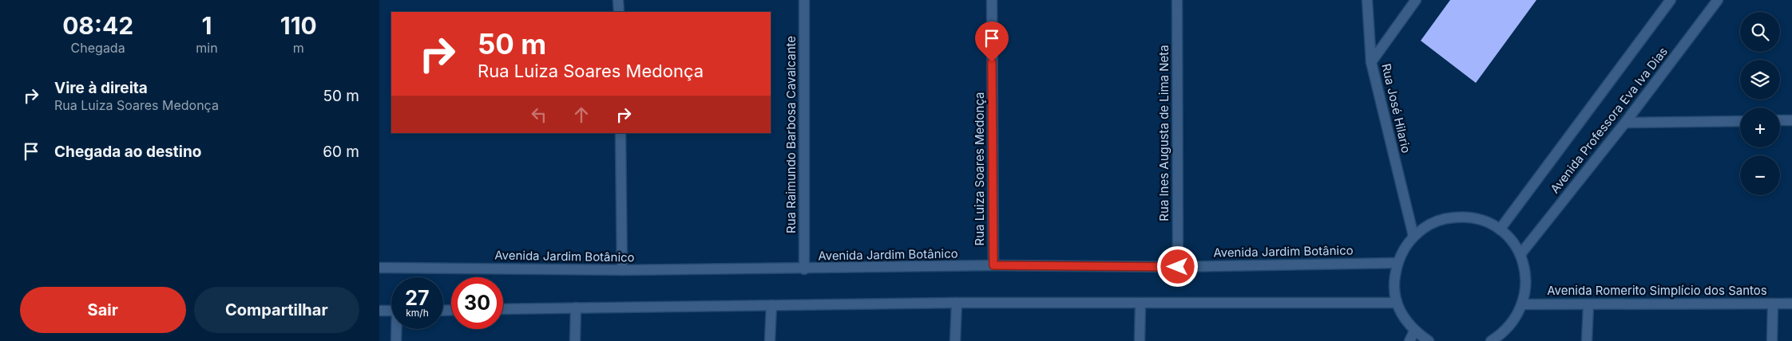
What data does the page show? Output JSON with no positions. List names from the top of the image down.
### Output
{
  "streets": {
    "street": [
      "Rua José Hilario",
      "Avenida Professora Eva Iva Dias",
      "Rua Ines Augusta de Lima Neta",
      "Rua Raimundo Barbosa Cavalcante",
      "Rua Luiza Soares Medonça",
      "Avenida Jardim Botânico",
      "Avenida Romerito Simplício dos Santos"
    ]
  },
  "crossings": [
    ["Rua Ines Augusta de Lima Neta", "Avenida Jardim Botânico"],
    ["Rua Raimundo Barbosa Cavalcante", "Avenida Jardim Botânico"],
    ["Rua Luiza Soares Medonça", "Avenida Jardim Botânico"]
  ],
  "page": {
    "eta": [
      "08:42",
      "Chegada",
      "1",
      "min",
      "110",
      "m"
    ],
    "map_buttons": ["+", "−"],
    "turn": ["50 m", "Rua Luiza Soares Medonça"],
    "list": [
      {
        "name": "Vire à direita",
        "note": "Rua Luiza Soares Medonça",
        "value": "50 m"
      },
      {
        "name": "Chegada ao destino",
        "value": "60 m"
      }
    ],
    "speed": "27 km/h",
    "limit": "30",
    "buttons": ["Sair", "Compartilhar"]
  }
}
